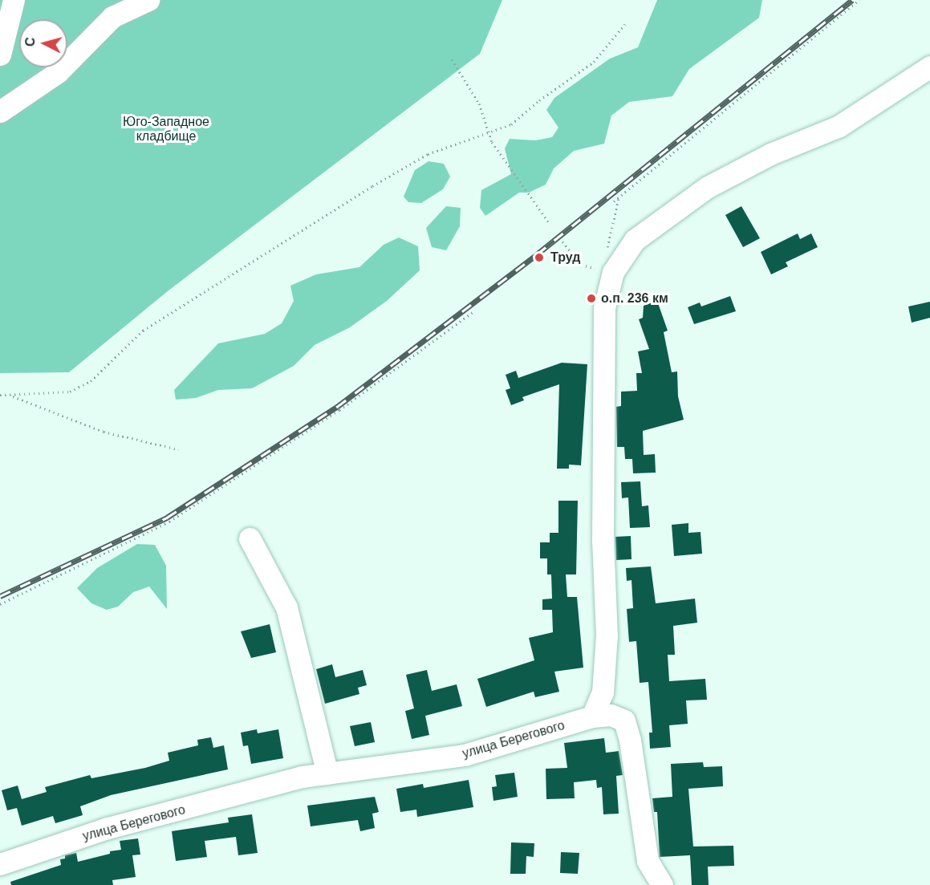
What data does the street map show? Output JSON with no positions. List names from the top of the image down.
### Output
{
  "streets": {
    "street": ["улица Берегового"]
  },
  "parks": ["Юго-Западное кладбище"],
  "places": ["Труд", "о.п. 236 км"],
  "north": "left"
}
